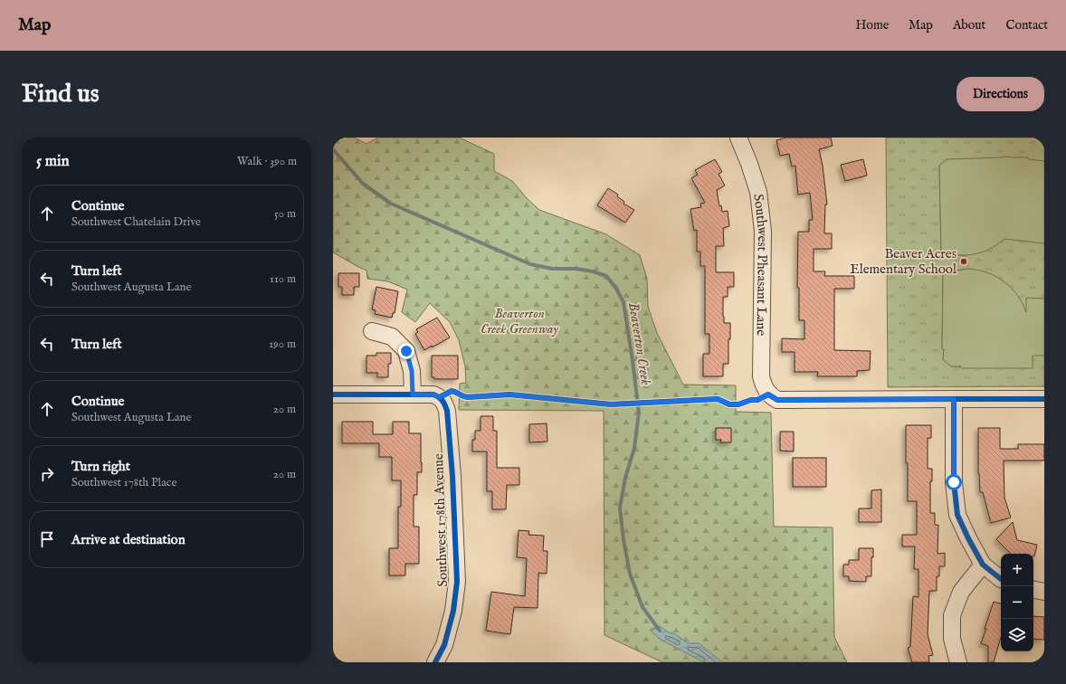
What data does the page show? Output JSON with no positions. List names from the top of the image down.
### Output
{
  "streets": {
    "street": ["Southwest Pheasant Lane", "Southwest 178th Avenue"]
  },
  "water": ["Beaverton Creek"],
  "parks": ["Beaverton Creek Greenway"],
  "places": ["Beaver Acres Elementary School"],
  "page": {
    "header": "Map",
    "nav": [
      "Home",
      "Map",
      "About",
      "Contact"
    ],
    "buttons": "Directions",
    "title": "Find us",
    "heading": ["5 min", "Walk · 390 m"],
    "list": [
      ["Continue", "Southwest Chatelain Drive", "50 m"],
      ["Turn left", "Southwest Augusta Lane", "110 m"],
      ["Turn left", "190 m"],
      ["Continue", "Southwest Augusta Lane", "20 m"],
      ["Turn right", "Southwest 178th Place", "20 m"],
      "Arrive at destination"
    ],
    "map_buttons": ["+", "−"]
  }
}
